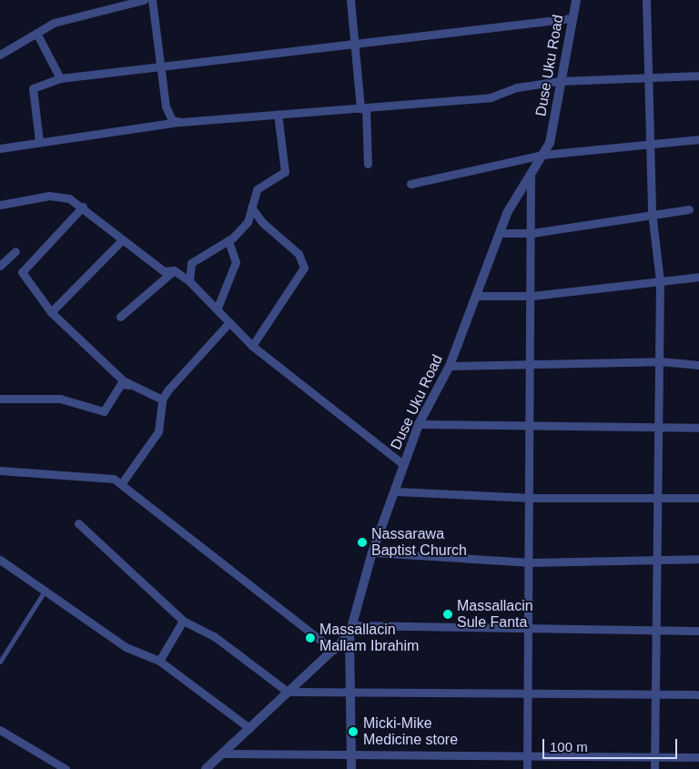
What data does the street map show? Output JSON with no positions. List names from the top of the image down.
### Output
{
  "streets": {
    "street": ["Duse Uku Road"]
  },
  "places": [
    "Nassarawa Baptist Church",
    "Massallacin Sule Fanta",
    "Massallacin Mallam Ibrahim",
    "Micki-Mike Medicine store"
  ],
  "scale_bar": "100 m"
}
